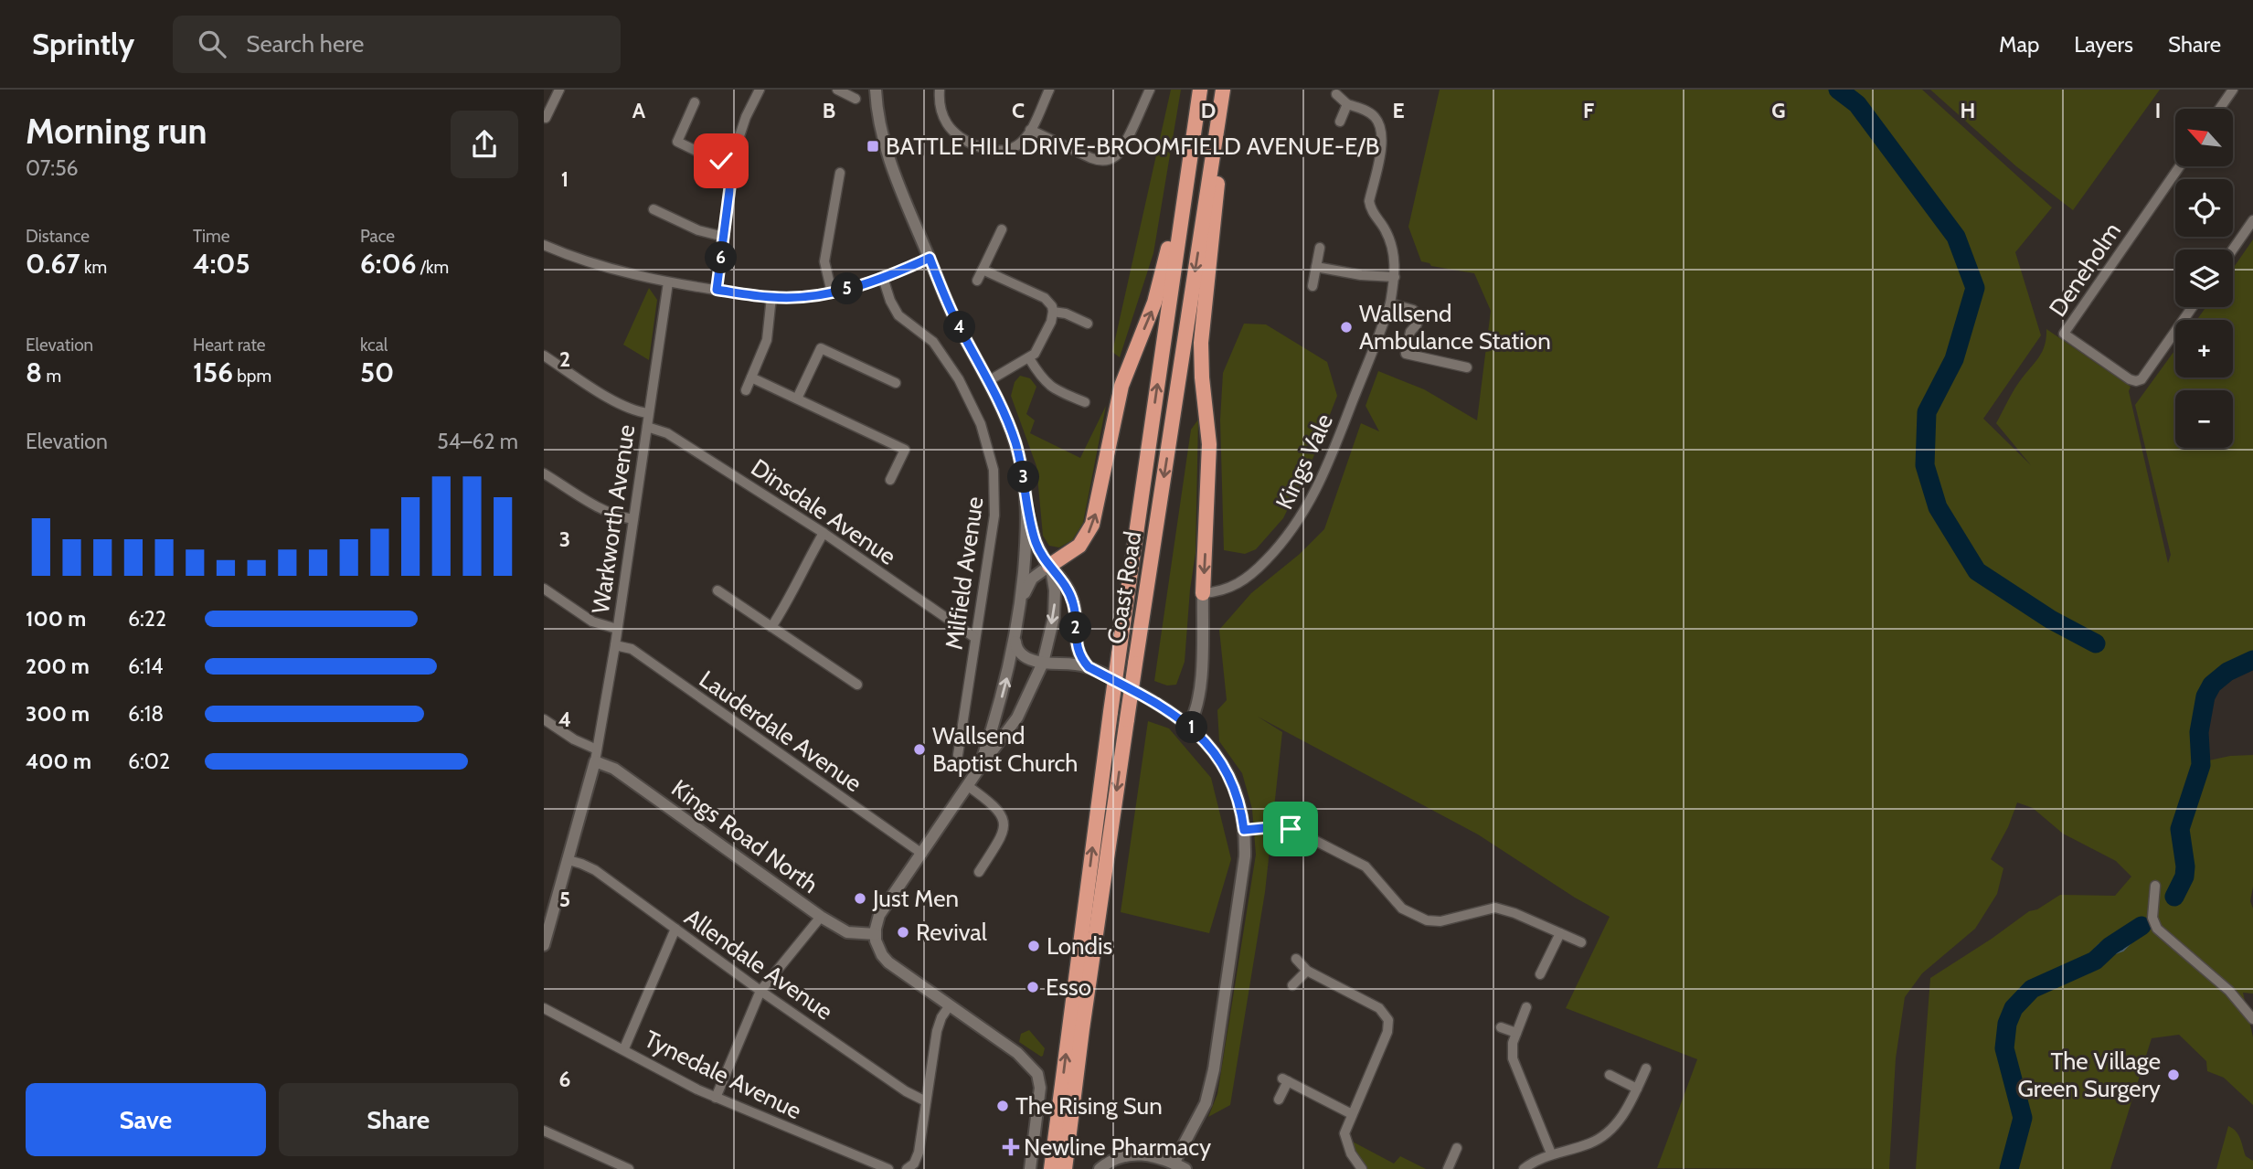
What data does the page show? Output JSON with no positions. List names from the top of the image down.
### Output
{
  "streets": {
    "highway": ["Coast Road"],
    "street": [
      "Deneholm",
      "Kings Vale",
      "Dinsdale Avenue",
      "Warkworth Avenue",
      "Milfield Avenue",
      "Lauderdale Avenue",
      "Kings Road North",
      "Allendale Avenue",
      "Tynedale Avenue"
    ]
  },
  "crossings": [
    ["Dinsdale Avenue", "Warkworth Avenue"],
    ["Dinsdale Avenue", "Milfield Avenue"],
    ["Warkworth Avenue", "Lauderdale Avenue"],
    ["Warkworth Avenue", "Kings Road North"]
  ],
  "places": {
    "transit": ["BATTLE HILL DRIVE-BROOMFIELD AVENUE-E/B"],
    "other": [
      "Wallsend Ambulance Station",
      "Wallsend Baptist Church",
      "Just Men",
      "Revival",
      "Londis",
      "Esso",
      "The Village Green Surgery",
      "The Rising Sun"
    ],
    "health": ["Newline Pharmacy"]
  },
  "north": "top left",
  "page": {
    "header": "Sprintly",
    "search": "Search here",
    "nav": ["Map", "Layers", "Share"],
    "heading": ["Morning run", "07:56"],
    "map_buttons": ["+", "−"],
    "stats": [
      ["Distance", "0.67 km"],
      ["Time", "4:05"],
      ["Pace", "6:06 /km"],
      ["Elevation", "8 m"],
      ["Heart rate", "156 bpm"],
      ["kcal", "50"]
    ],
    "pins": [
      "6",
      "5",
      "4",
      "3",
      "2",
      "1"
    ],
    "chart": ["Elevation", "54–62 m"],
    "list": [
      {
        "name": "100 m",
        "note": "6:22"
      },
      {
        "name": "200 m",
        "note": "6:14"
      },
      {
        "name": "300 m",
        "note": "6:18"
      },
      {
        "name": "400 m",
        "note": "6:02"
      }
    ],
    "buttons": ["Save", "Share"]
  },
  "grid": {
    "columns": [
      "A",
      "B",
      "C",
      "D",
      "E",
      "F",
      "G",
      "H",
      "I"
    ],
    "rows": [
      "1",
      "2",
      "3",
      "4",
      "5",
      "6"
    ]
  }
}
